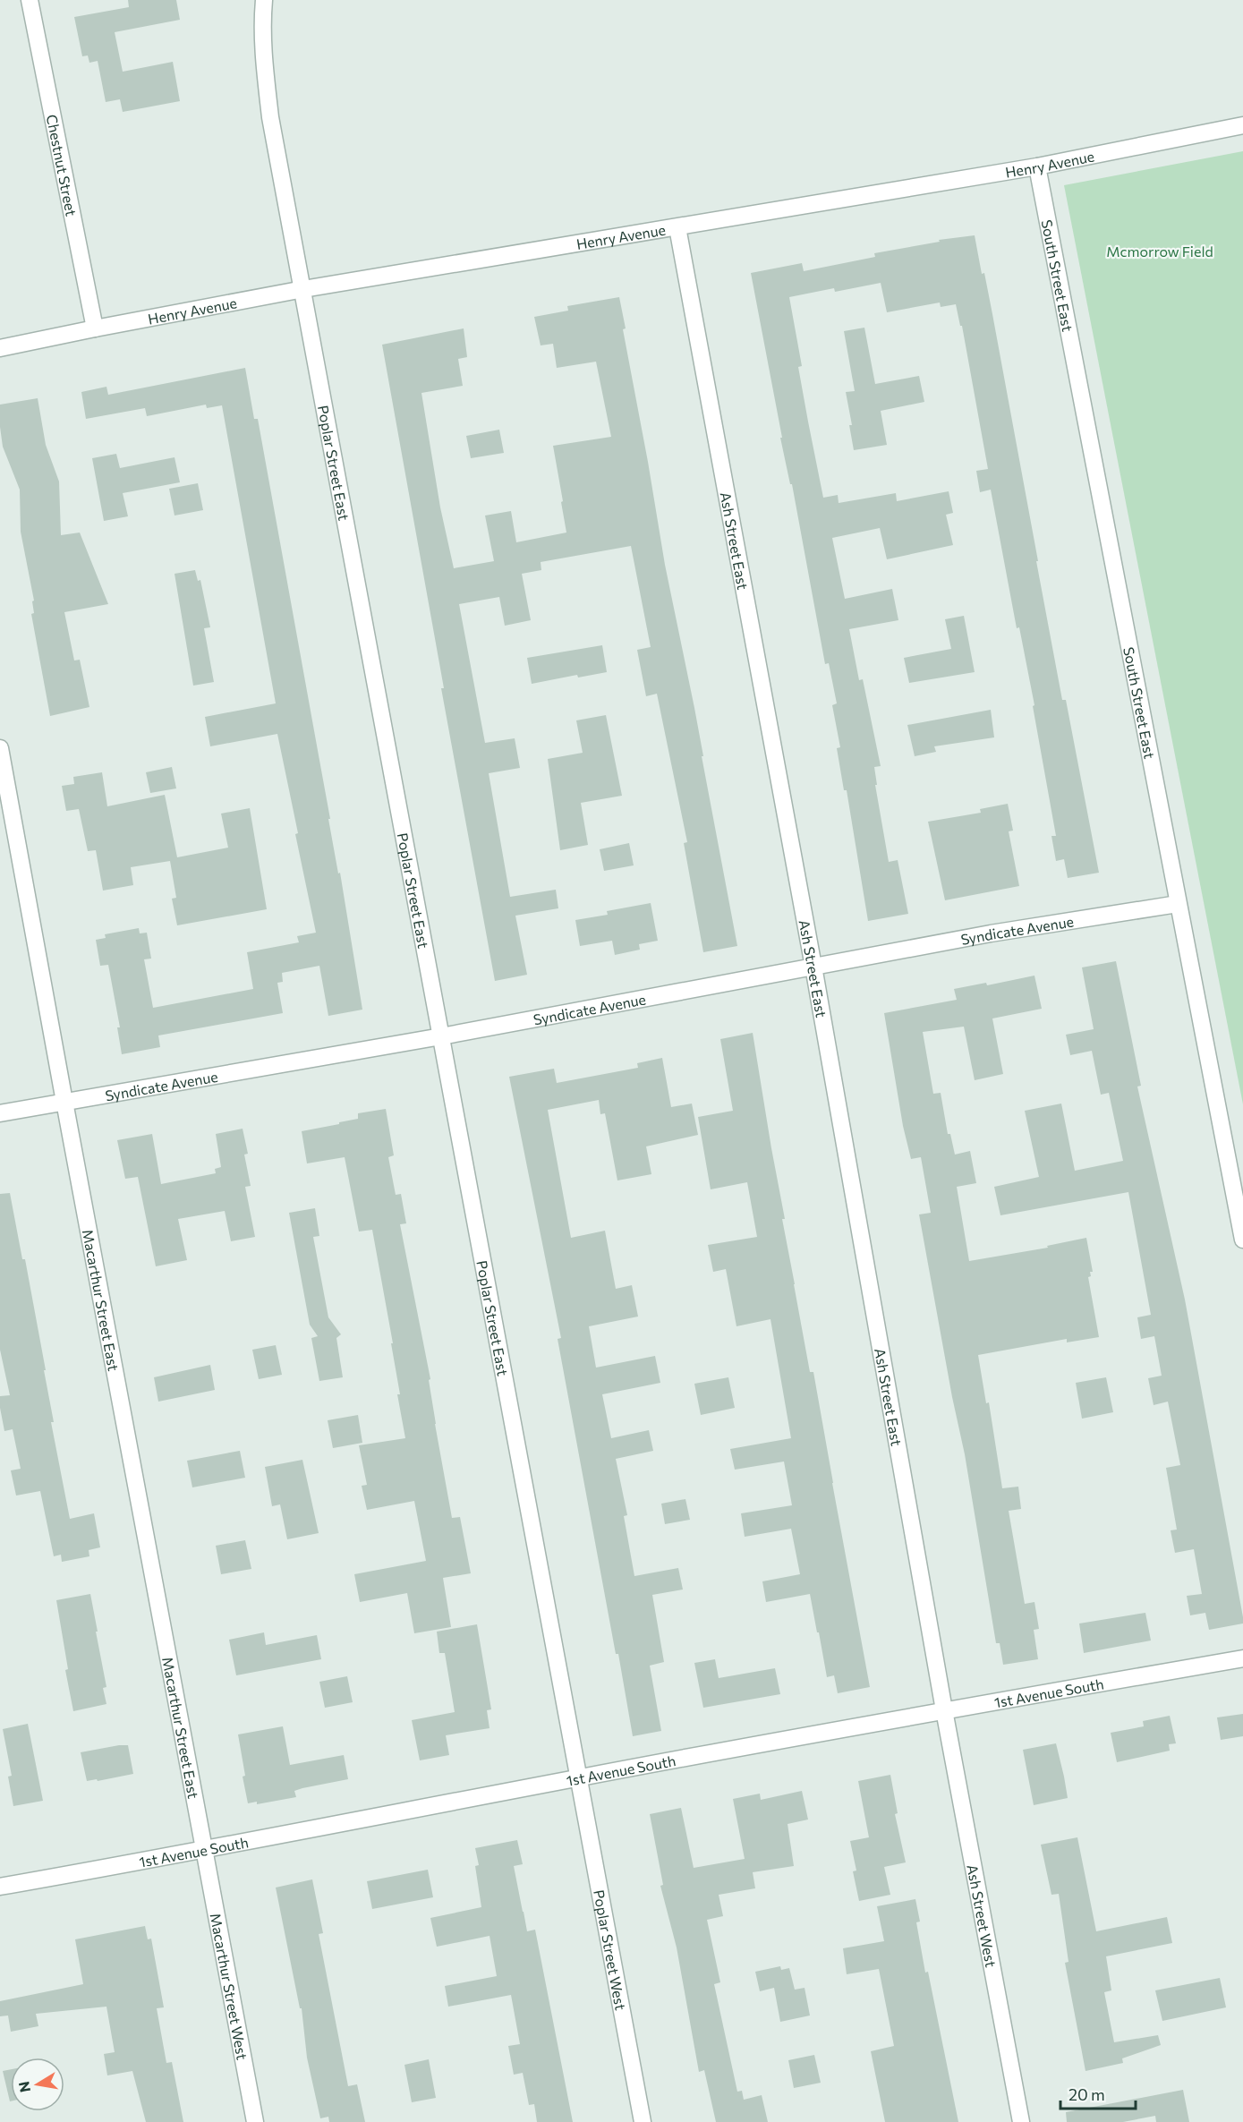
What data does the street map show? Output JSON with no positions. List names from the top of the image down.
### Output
{
  "streets": {
    "street": [
      "Chestnut Street",
      "Henry Avenue",
      "South Street East",
      "Poplar Street East",
      "Ash Street East",
      "Syndicate Avenue",
      "Macarthur Street East",
      "1st Avenue South",
      "Ash Street West",
      "Poplar Street West",
      "Macarthur Street West"
    ]
  },
  "crossings": [
    ["Chestnut Street", "Henry Avenue"],
    ["Henry Avenue", "South Street East"],
    ["Henry Avenue", "Poplar Street East"],
    ["Henry Avenue", "Ash Street East"],
    ["South Street East", "Syndicate Avenue"],
    ["Poplar Street East", "Syndicate Avenue"],
    ["Poplar Street East", "1st Avenue South"],
    ["Poplar Street East", "Poplar Street West"],
    ["Ash Street East", "Syndicate Avenue"],
    ["Ash Street East", "1st Avenue South"],
    ["Ash Street East", "Ash Street West"],
    ["Syndicate Avenue", "Macarthur Street East"],
    ["Macarthur Street East", "1st Avenue South"],
    ["Macarthur Street East", "Macarthur Street West"],
    ["1st Avenue South", "Ash Street West"],
    ["1st Avenue South", "Poplar Street West"],
    ["1st Avenue South", "Macarthur Street West"]
  ],
  "parks": ["Mcmorrow Field"],
  "scale_bar": "20 m",
  "north": "left"
}
